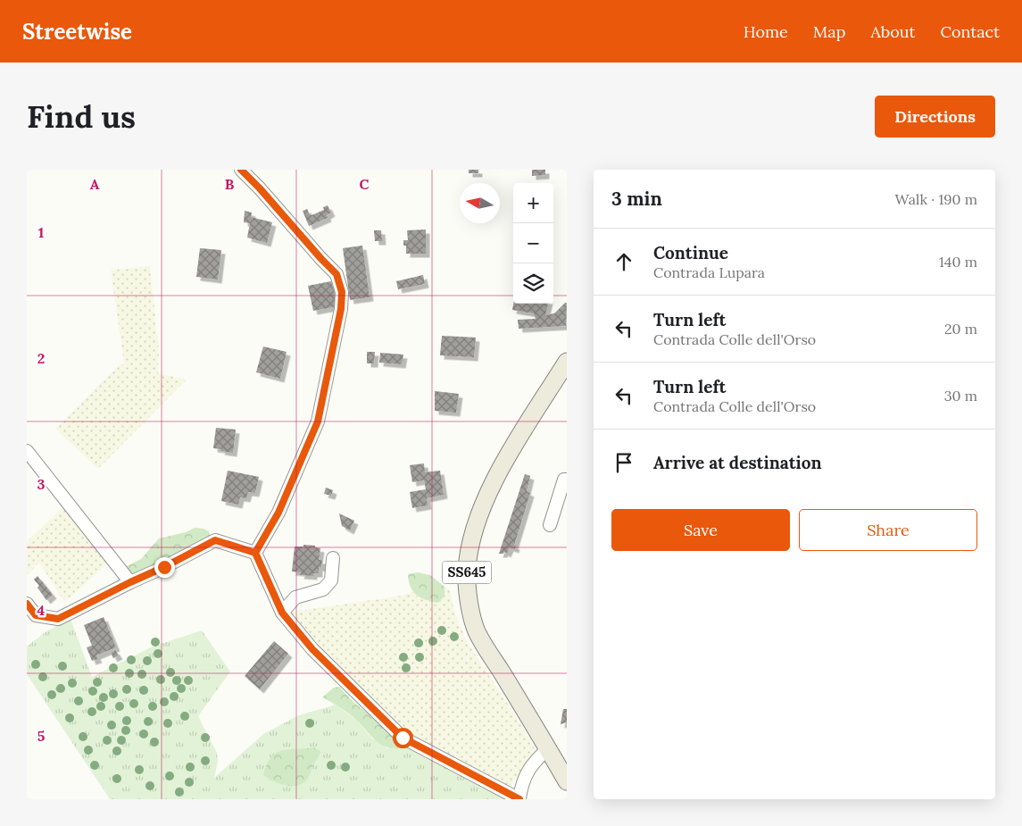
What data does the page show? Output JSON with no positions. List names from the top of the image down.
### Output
{
  "streets": {
    "main road": ["SS645"]
  },
  "north": "left",
  "page": {
    "header": "Streetwise",
    "nav": [
      "Home",
      "Map",
      "About",
      "Contact"
    ],
    "buttons": [
      "Directions",
      ["Save", "Share"]
    ],
    "title": "Find us",
    "heading": ["3 min", "Walk · 190 m"],
    "map_buttons": ["+", "−"],
    "list": [
      ["Continue", "Contrada Lupara", "140 m"],
      ["Turn left", "Contrada Colle dell'Orso", "20 m"],
      ["Turn left", "Contrada Colle dell'Orso", "30 m"],
      "Arrive at destination"
    ]
  },
  "grid": {
    "columns": ["A", "B", "C"],
    "rows": [
      "1",
      "2",
      "3",
      "4",
      "5"
    ]
  }
}
